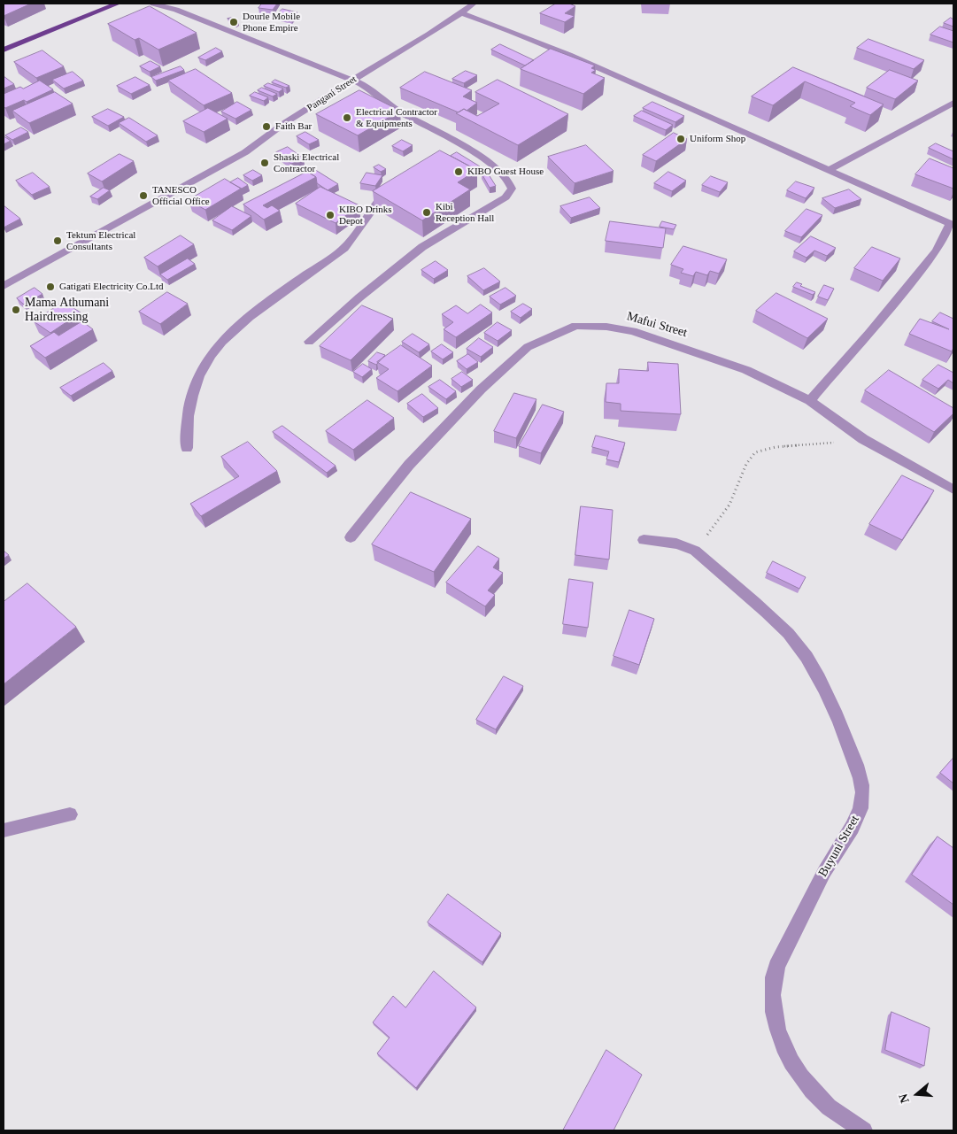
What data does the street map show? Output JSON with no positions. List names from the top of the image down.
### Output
{
  "streets": {
    "street": ["Pangani Street", "Mafui Street", "Buyuni Street"]
  },
  "places": [
    "Dourle Mobile Phone Empire",
    "Electrical Contractor & Equipments",
    "Faith Bar",
    "Uniform Shop",
    "Shaski Electrical Contractor",
    "KIBO Guest House",
    "TANESCO Official Office",
    "Kibi Reception Hall",
    "KIBO Drinks Depot",
    "Tektum Electrical Consultants",
    "Gatigati Electricity Co.Ltd",
    "Mama Athumani Hairdressing"
  ],
  "north": "left"
}
